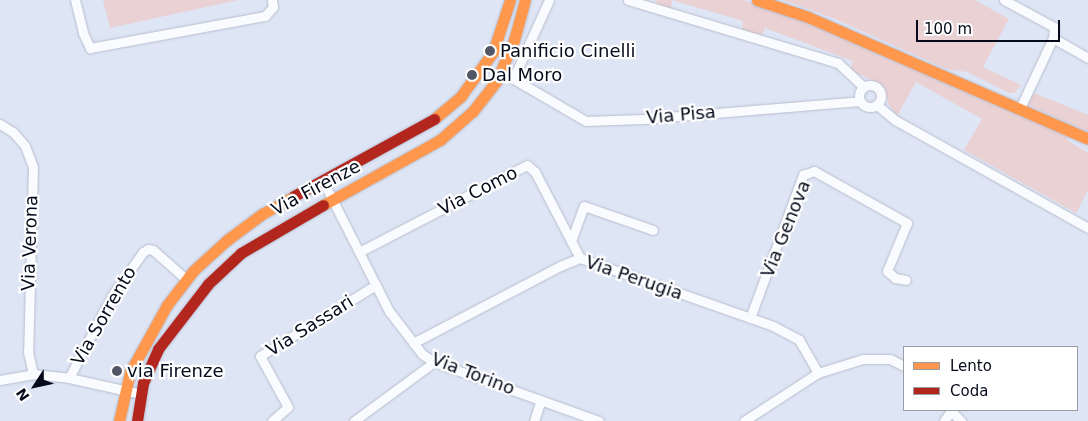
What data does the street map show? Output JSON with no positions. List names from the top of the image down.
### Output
{
  "streets": {
    "street": [
      "Via Pisa",
      "Via Firenze",
      "Via Como",
      "Via Genova",
      "Via Verona",
      "Via Perugia",
      "Via Sorrento",
      "Via Sassari",
      "Via Torino"
    ]
  },
  "crossings": [
    ["Via Pisa", "Via Firenze"],
    ["Via Firenze", "Via Sorrento"],
    ["Via Firenze", "Via Torino"],
    ["Via Como", "Via Perugia"],
    ["Via Como", "Via Torino"],
    ["Via Genova", "Via Perugia"],
    ["Via Perugia", "Via Torino"],
    ["Via Sassari", "Via Torino"]
  ],
  "places": ["Panificio Cinelli", "Dal Moro", "via Firenze"],
  "legend": ["Lento", "Coda"],
  "scale_bar": "100 m",
  "north": "bottom left"
}
